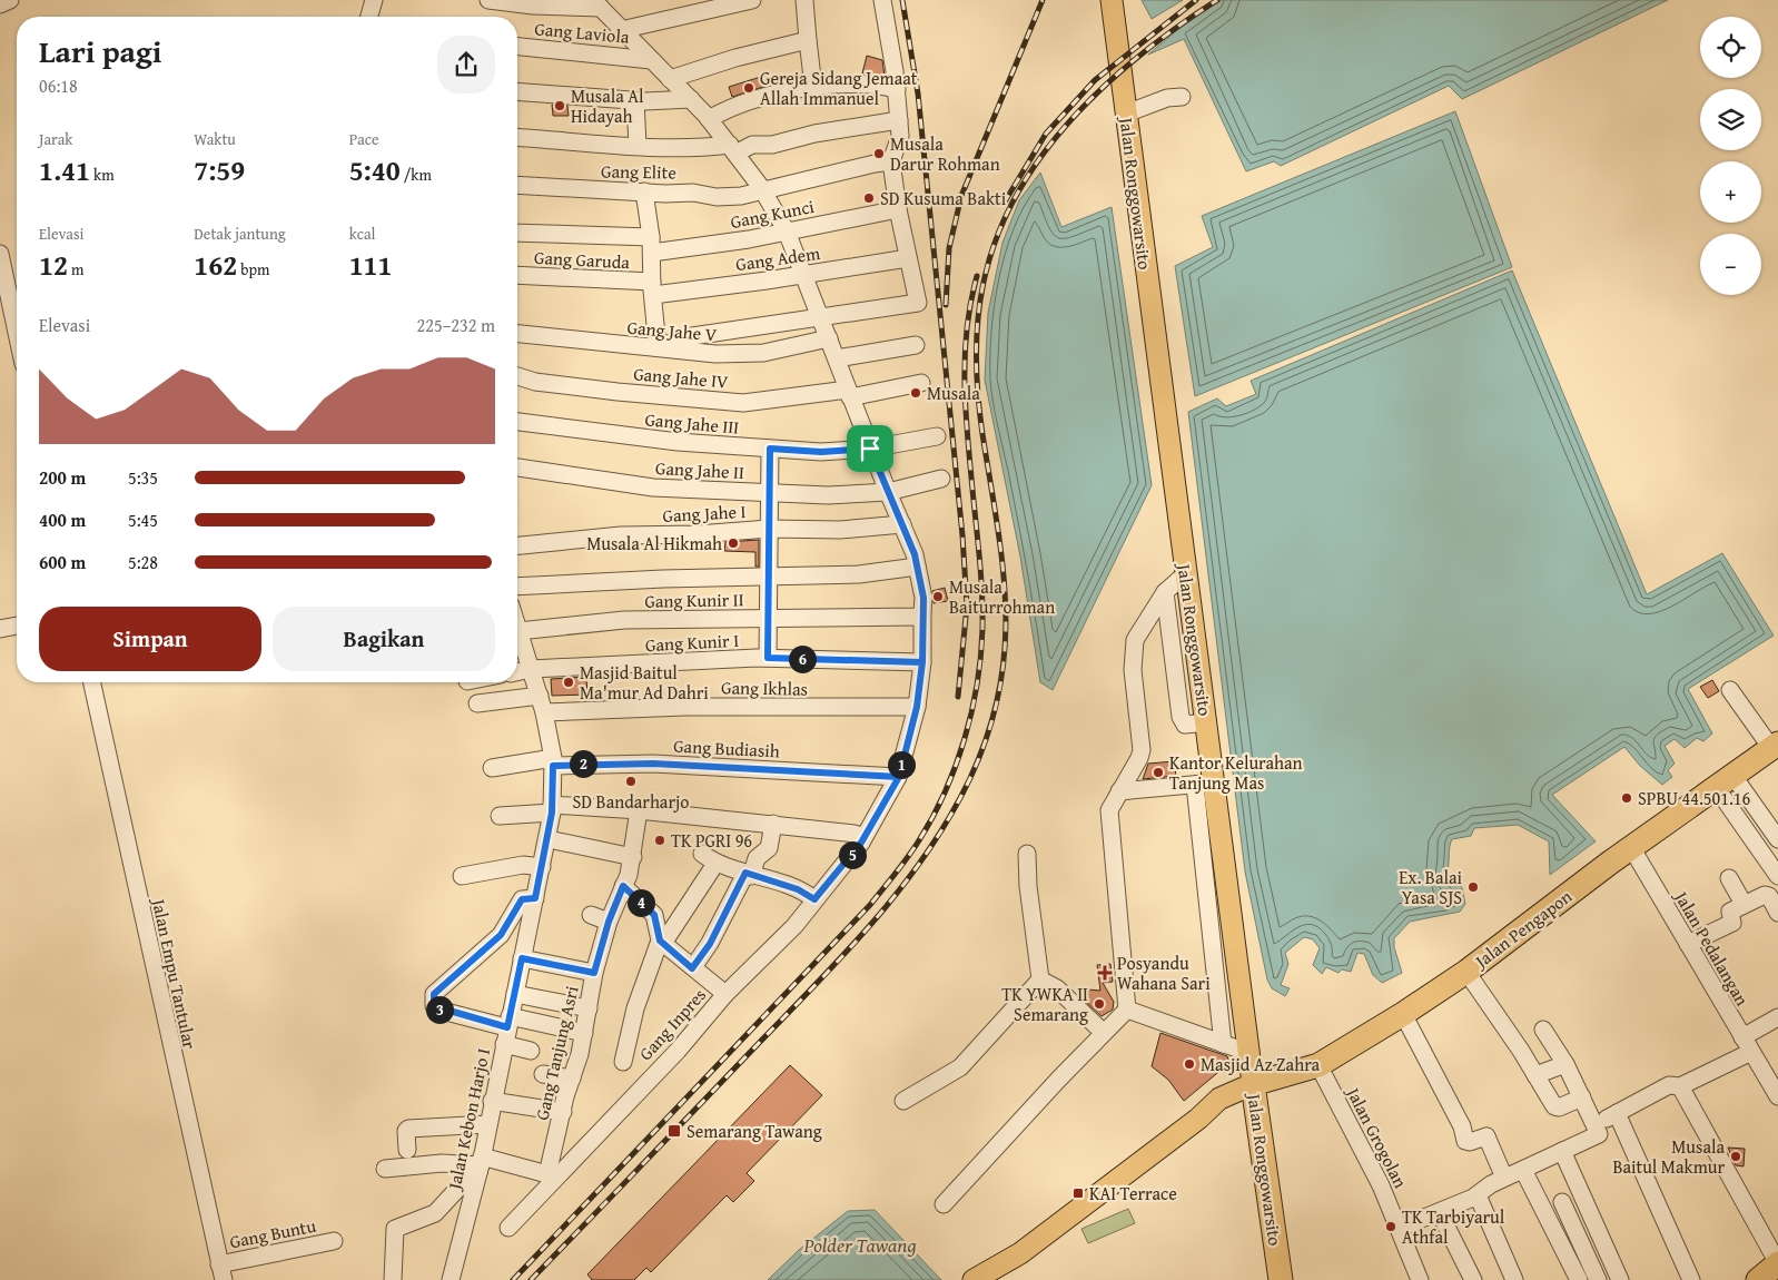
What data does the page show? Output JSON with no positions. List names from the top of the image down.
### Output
{
  "streets": {
    "highway": ["Jalan Ronggowarsito", "Jalan Pengapon"],
    "street": [
      "Gang Laviola",
      "Gang Elite",
      "Gang Kunci",
      "Gang Adem",
      "Gang Garuda",
      "Gang Jahe V",
      "Gang Jahe IV",
      "Gang Jahe III",
      "Gang Jahe II",
      "Gang Jahe I",
      "Gang Kunir II",
      "Gang Kunir I",
      "Gang Ikhlas",
      "Gang Budiasih",
      "Jalan Pedalangan",
      "Jalan Empu Tantular",
      "Gang Inpres",
      "Gang Tanjung Asri",
      "Jalan Kebon Harjo I",
      "Jalan Grogolan",
      "Gang Buntu"
    ]
  },
  "crossings": [
    ["Gang Laviola", "Gang Inpres"],
    ["Gang Elite", "Gang Inpres"],
    ["Jalan Ronggowarsito", "Jalan Pengapon"],
    ["Gang Kunci", "Gang Inpres"],
    ["Gang Adem", "Gang Garuda"],
    ["Gang Adem", "Gang Inpres"],
    ["Gang Jahe V", "Gang Inpres"],
    ["Gang Jahe IV", "Gang Inpres"],
    ["Gang Jahe III", "Gang Inpres"],
    ["Gang Jahe II", "Gang Inpres"],
    ["Gang Jahe I", "Gang Inpres"],
    ["Gang Kunir II", "Gang Inpres"],
    ["Gang Kunir I", "Gang Inpres"],
    ["Gang Kunir I", "Jalan Kebon Harjo I"],
    ["Gang Ikhlas", "Gang Inpres"],
    ["Gang Ikhlas", "Jalan Kebon Harjo I"],
    ["Gang Budiasih", "Gang Inpres"],
    ["Gang Budiasih", "Jalan Kebon Harjo I"],
    ["Jalan Pengapon", "Jalan Pedalangan"],
    ["Jalan Pengapon", "Jalan Grogolan"],
    ["Jalan Empu Tantular", "Gang Buntu"],
    ["Gang Inpres", "Gang Tanjung Asri"]
  ],
  "water": ["Polder Tawang"],
  "places": {
    "other": [
      "Gereja Sidang Jemaat Allah Immanuel",
      "Musala Al Hidayah",
      "Musala Darur Rohman",
      "SD Kusuma Bakti",
      "Musala",
      "Musala Al Hikmah",
      "Musala Baiturrohman",
      "Masjid Baitul Ma'mur Ad Dahri",
      "Kantor Kelurahan Tanjung Mas",
      "SD Bandarharjo",
      "SPBU 44.501.16",
      "TK PGRI 96",
      "Ex. Balai Yasa SJS",
      "TK YWKA II Semarang",
      "Masjid Az Zahra",
      "Musala Baitul Makmur",
      "TK Tarbiyarul Athfal"
    ],
    "health": ["Posyandu Wahana Sari"],
    "transit": ["Semarang Tawang", "KAI Terrace"]
  },
  "page": {
    "map_buttons": ["+", "−"],
    "heading": ["Lari pagi", "06:18"],
    "stats": [
      ["Jarak", "1.41 km"],
      ["Waktu", "7:59"],
      ["Pace", "5:40 /km"],
      ["Elevasi", "12 m"],
      ["Detak jantung", "162 bpm"],
      ["kcal", "111"]
    ],
    "chart": ["Elevasi", "225–232 m"],
    "list": [
      {
        "name": "200 m",
        "note": "5:35"
      },
      {
        "name": "400 m",
        "note": "5:45"
      },
      {
        "name": "600 m",
        "note": "5:28"
      }
    ],
    "buttons": ["Simpan", "Bagikan"],
    "pins": [
      "6",
      "2",
      "1",
      "5",
      "4",
      "3"
    ]
  }
}
